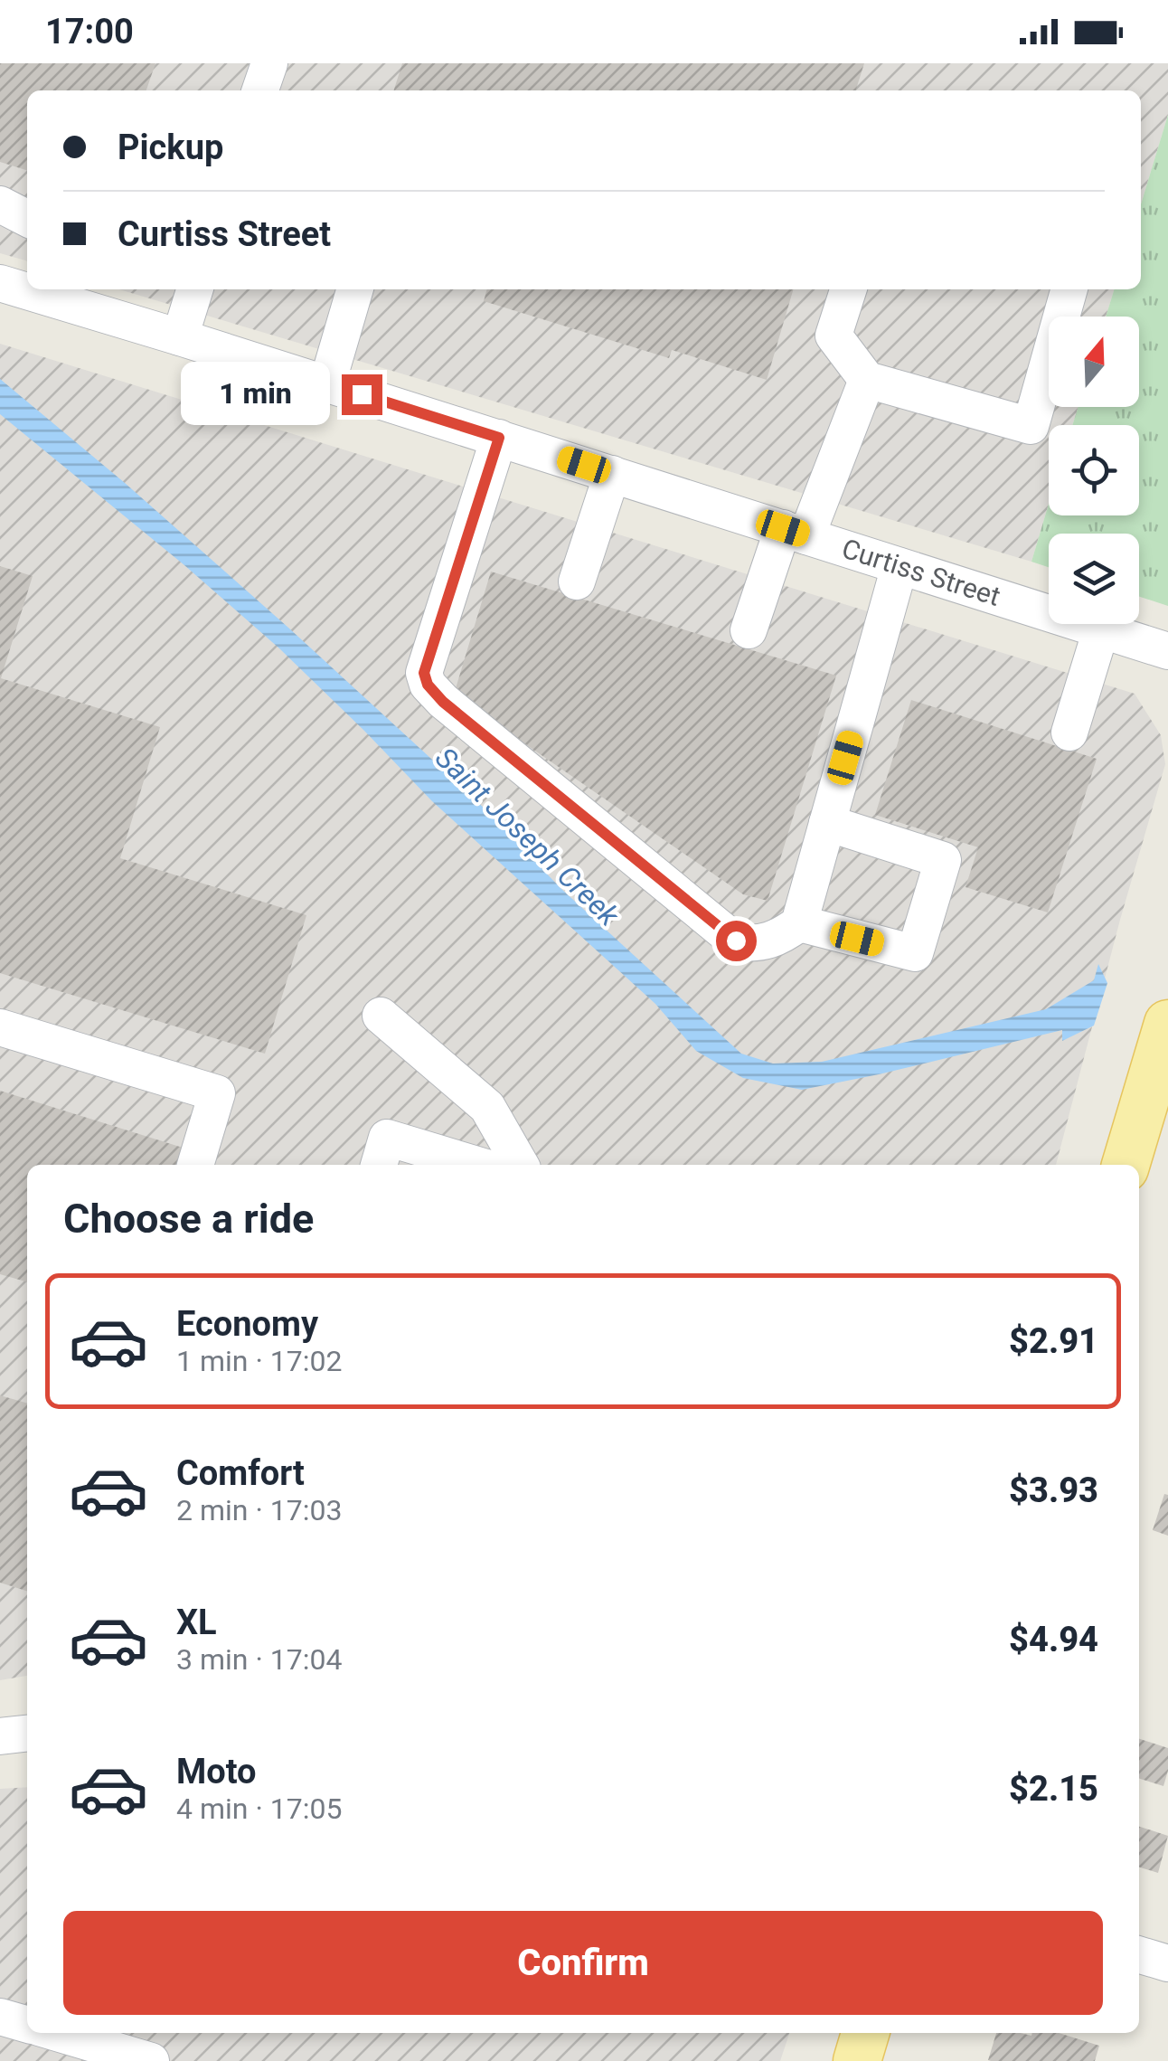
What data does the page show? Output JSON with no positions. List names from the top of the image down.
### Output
{
  "streets": {
    "street": ["Curtiss Street"]
  },
  "water": ["Saint Joseph Creek"],
  "north": "top",
  "page": {
    "status": "17:00",
    "banner": ["Pickup", "Curtiss Street"],
    "bubble": "1 min",
    "heading": "Choose a ride",
    "list": [
      {
        "name": "Economy",
        "note": "1 min · 17:02",
        "value": "$2.91"
      },
      {
        "name": "Comfort",
        "note": "2 min · 17:03",
        "value": "$3.93"
      },
      {
        "name": "XL",
        "note": "3 min · 17:04",
        "value": "$4.94"
      },
      {
        "name": "Moto",
        "note": "4 min · 17:05",
        "value": "$2.15"
      }
    ],
    "buttons": "Confirm"
  }
}
